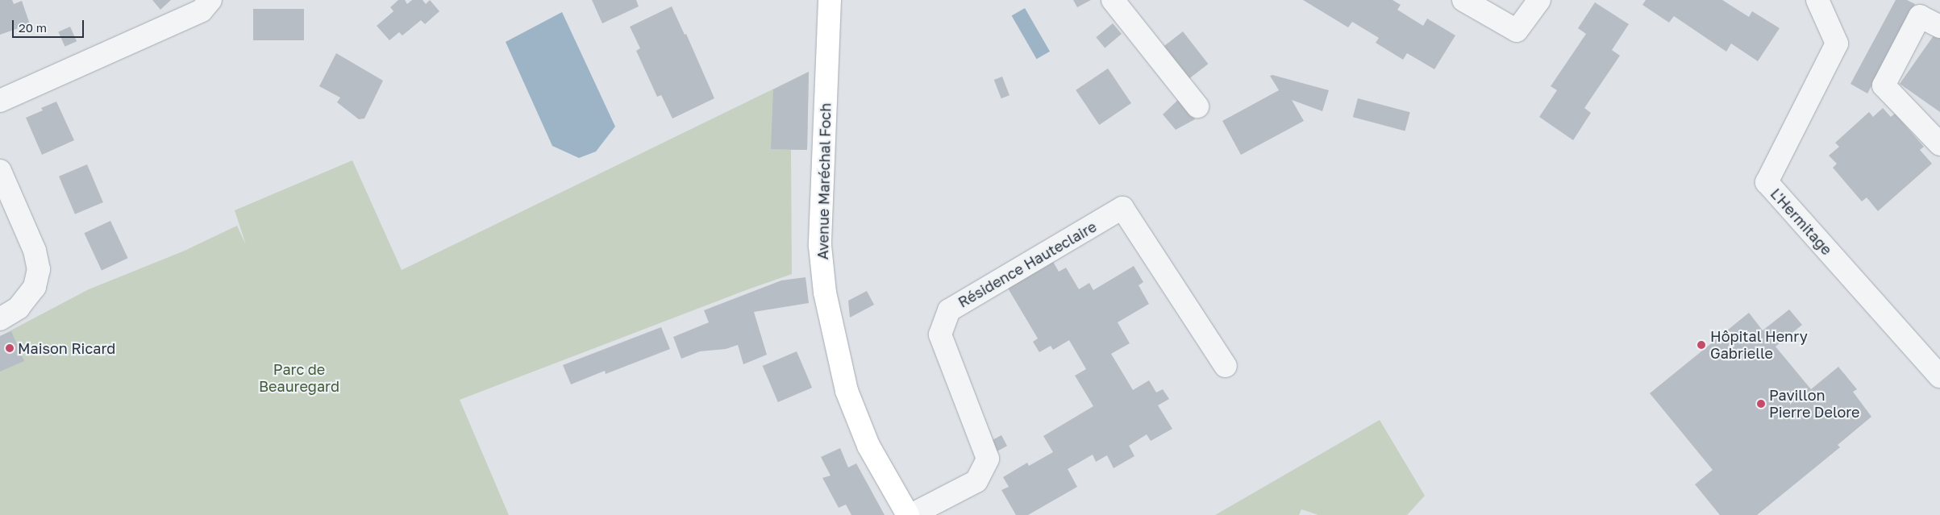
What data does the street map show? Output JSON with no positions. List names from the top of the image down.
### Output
{
  "streets": {
    "main road": ["Avenue Maréchal Foch"],
    "street": ["L'Hermitage", "Résidence Hauteclaire"]
  },
  "parks": ["Parc de Beauregard"],
  "places": ["Hôpital Henry Gabrielle", "Maison Ricard", "Pavillon Pierre Delore"],
  "scale_bar": "20 m"
}
